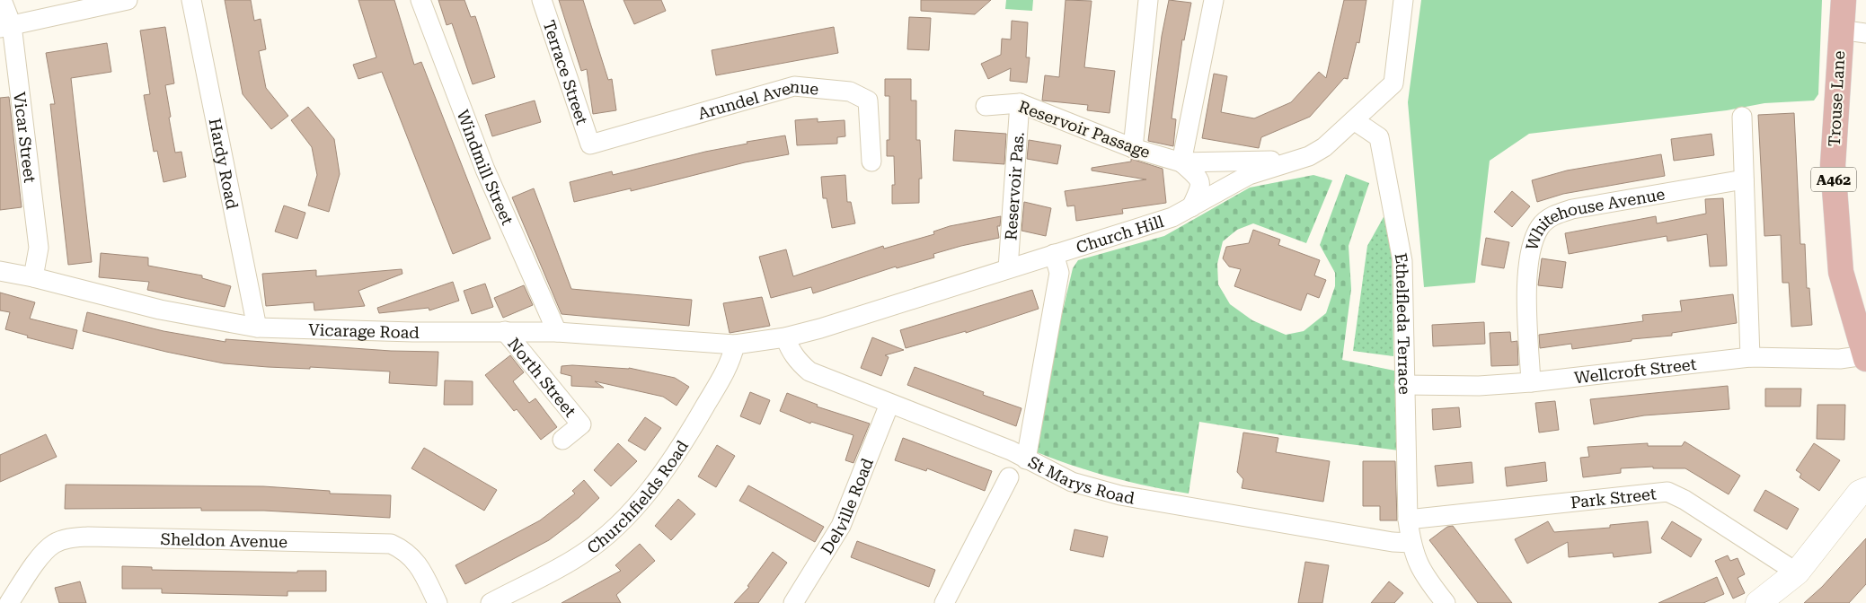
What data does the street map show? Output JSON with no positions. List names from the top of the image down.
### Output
{
  "streets": {
    "main road": ["Trouse Lane", "A462"],
    "street": [
      "Terrace Street",
      "Arundel Avenue",
      "Reservoir Passage",
      "Vicar Street",
      "Hardy Road",
      "Windmill Street",
      "Reservoir Pas.",
      "Whitehouse Avenue",
      "Church Hill",
      "Ethelfleda Terrace",
      "Vicarage Road",
      "Wellcroft Street",
      "North Street",
      "St Marys Road",
      "Churchfields Road",
      "Park Street",
      "Delville Road",
      "Sheldon Avenue"
    ]
  },
  "crossings": [
    ["Terrace Street", "Arundel Avenue"],
    ["Trouse Lane", "Wellcroft Street"],
    ["Reservoir Passage", "Reservoir Pas."],
    ["Reservoir Passage", "Church Hill"],
    ["Vicar Street", "Vicarage Road"],
    ["Hardy Road", "Vicarage Road"],
    ["Windmill Street", "Vicarage Road"],
    ["Reservoir Pas.", "Church Hill"],
    ["Whitehouse Avenue", "Wellcroft Street"],
    ["Church Hill", "Ethelfleda Terrace"],
    ["Church Hill", "Vicarage Road"],
    ["Church Hill", "St Marys Road"],
    ["Church Hill", "Churchfields Road"],
    ["Ethelfleda Terrace", "Wellcroft Street"],
    ["Ethelfleda Terrace", "St Marys Road"],
    ["Ethelfleda Terrace", "Park Street"],
    ["Vicarage Road", "North Street"],
    ["Vicarage Road", "Churchfields Road"],
    ["St Marys Road", "Delville Road"]
  ]
}
